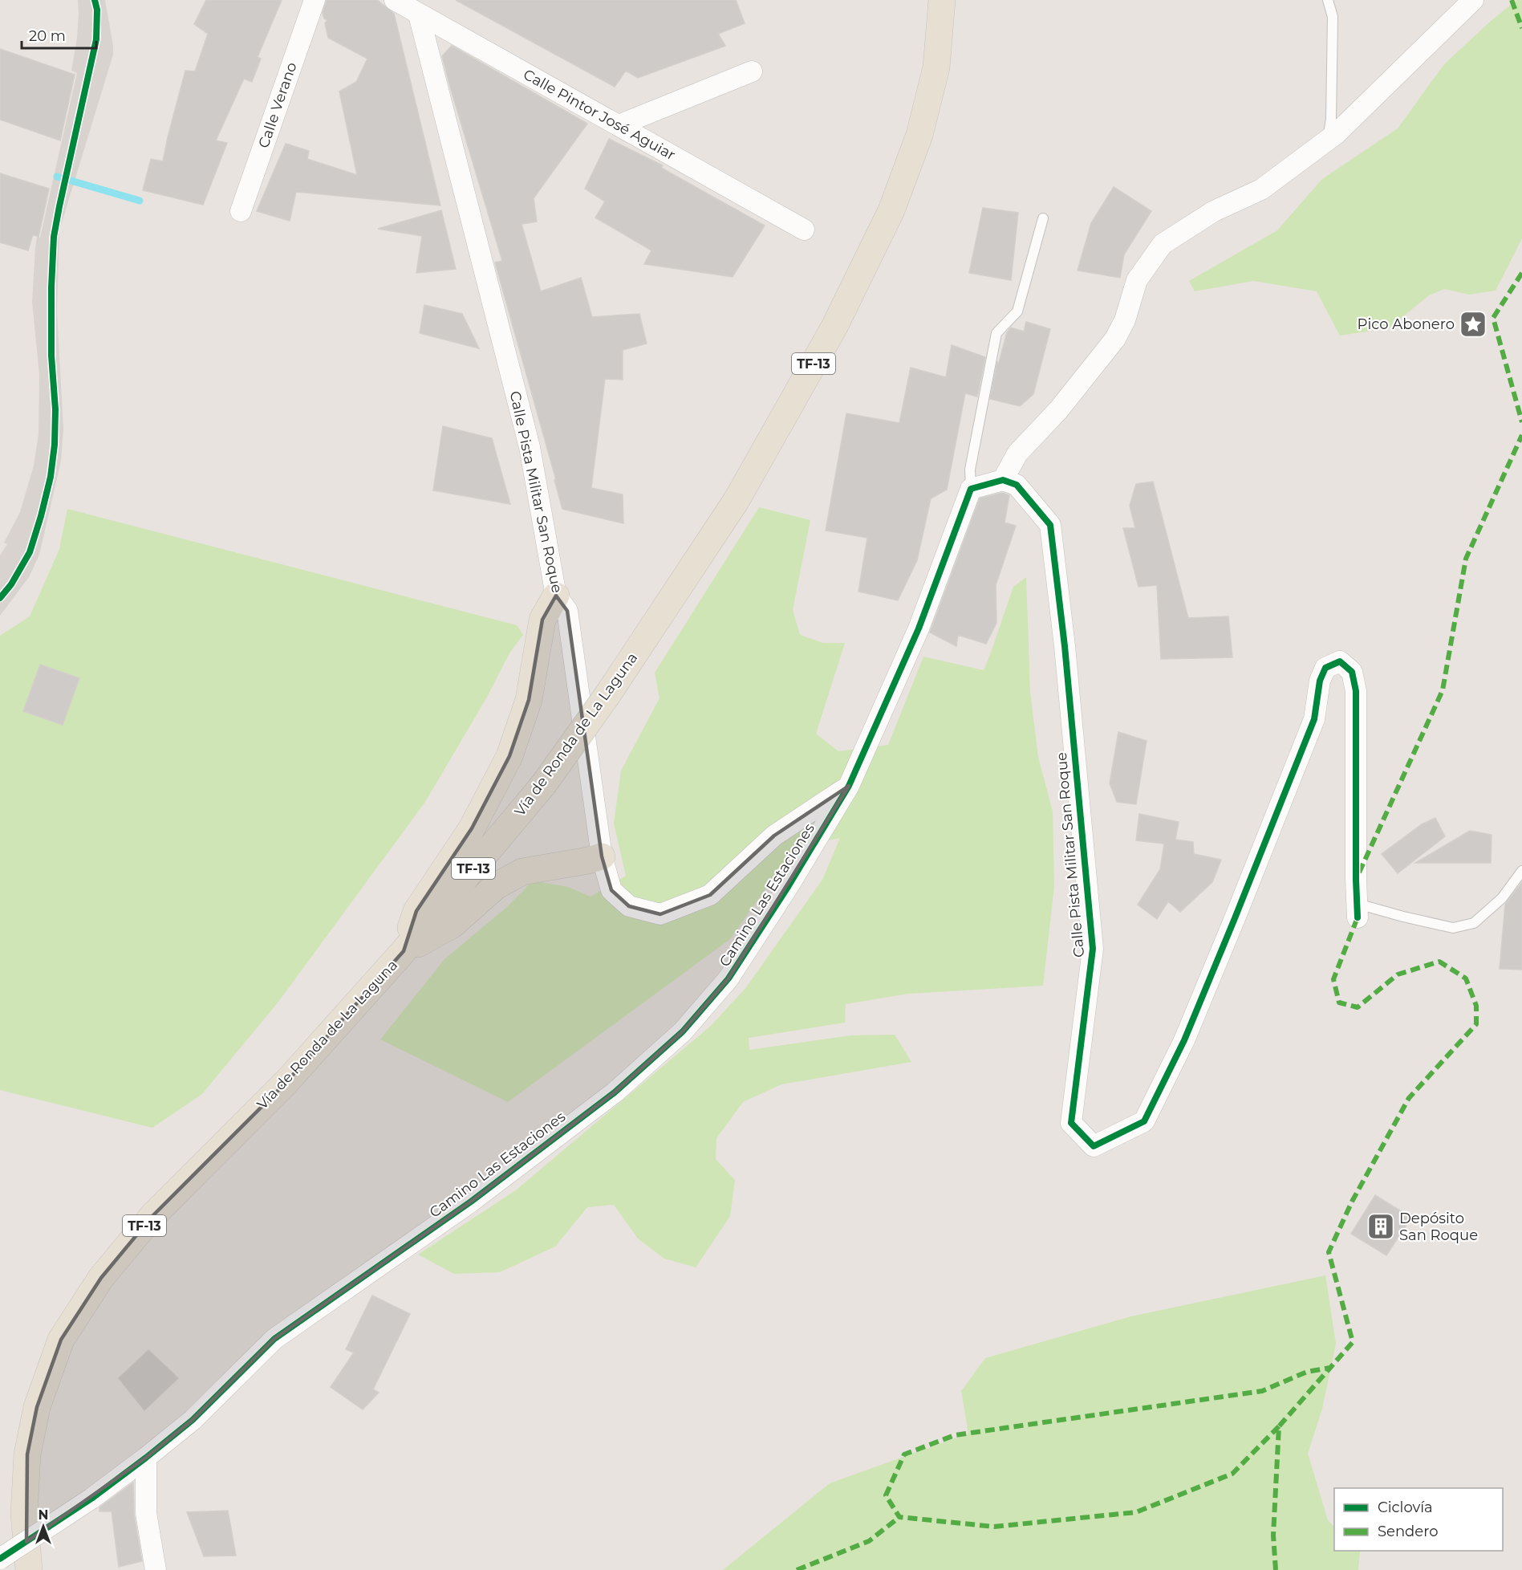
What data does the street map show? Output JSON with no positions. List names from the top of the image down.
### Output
{
  "streets": {
    "main road": ["TF-13", "Vía de Ronda de La Laguna"],
    "street": [
      "Calle Verano",
      "Calle Pintor José Aguiar",
      "Calle Pista Militar San Roque",
      "Camino Las Estaciones"
    ]
  },
  "crossings": [
    ["Calle Pintor José Aguiar", "Calle Pista Militar San Roque"],
    ["Calle Pista Militar San Roque", "Camino Las Estaciones"]
  ],
  "places": {
    "place": ["Pico Abonero"],
    "building": ["Depósito San Roque"]
  },
  "legend": ["Ciclovía", "Sendero"],
  "scale_bar": "20 m",
  "north": "top"
}
